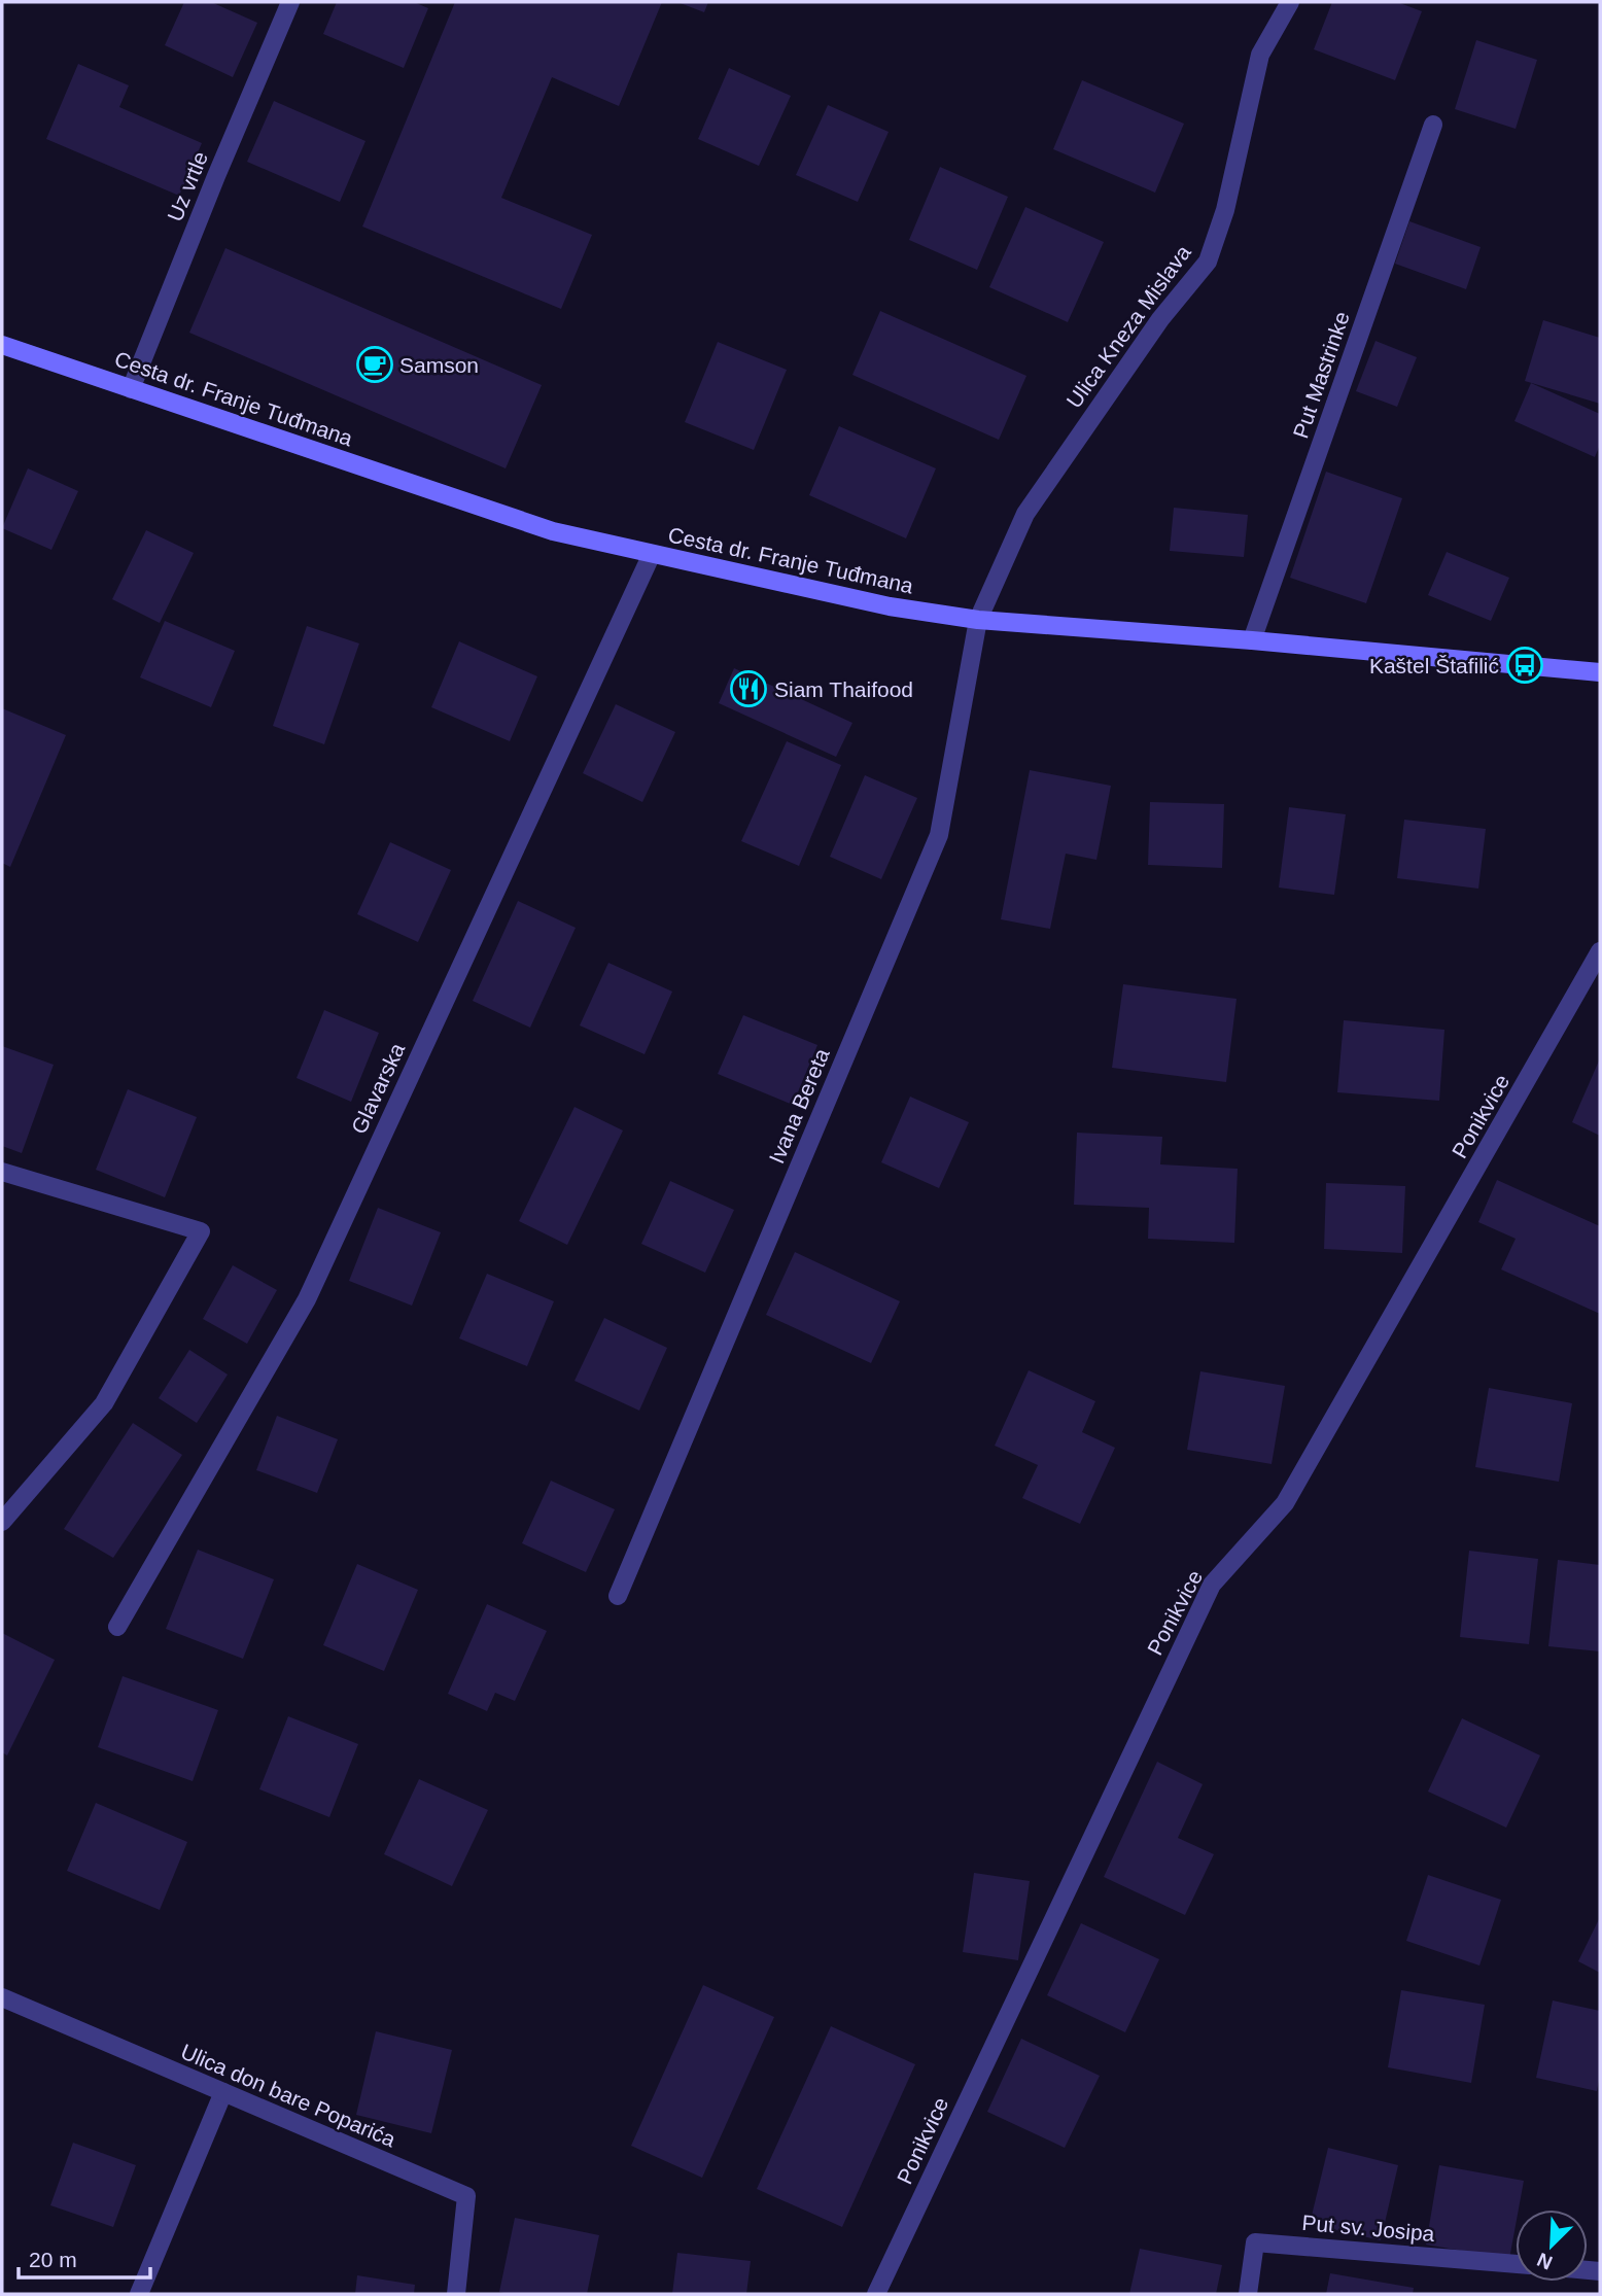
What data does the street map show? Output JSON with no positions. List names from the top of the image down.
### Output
{
  "streets": {
    "main road": ["Cesta dr. Franje Tuđmana"],
    "street": [
      "Uz vrtle",
      "Ulica Kneza Mislava",
      "Put Mastrinke",
      "Glavarska",
      "Ivana Bereta",
      "Ponikvice",
      "Ulica don bare Poparića",
      "Put sv. Josipa"
    ]
  },
  "crossings": [
    ["Uz vrtle", "Cesta dr. Franje Tuđmana"],
    ["Ulica Kneza Mislava", "Cesta dr. Franje Tuđmana"],
    ["Ulica Kneza Mislava", "Ivana Bereta"],
    ["Put Mastrinke", "Cesta dr. Franje Tuđmana"],
    ["Cesta dr. Franje Tuđmana", "Glavarska"],
    ["Cesta dr. Franje Tuđmana", "Ivana Bereta"]
  ],
  "places": {
    "cafe": ["Samson"],
    "bus stop": ["Kaštel Štafilić"],
    "restaurant": ["Siam Thaifood"]
  },
  "scale_bar": "20 m",
  "north": "bottom left"
}
